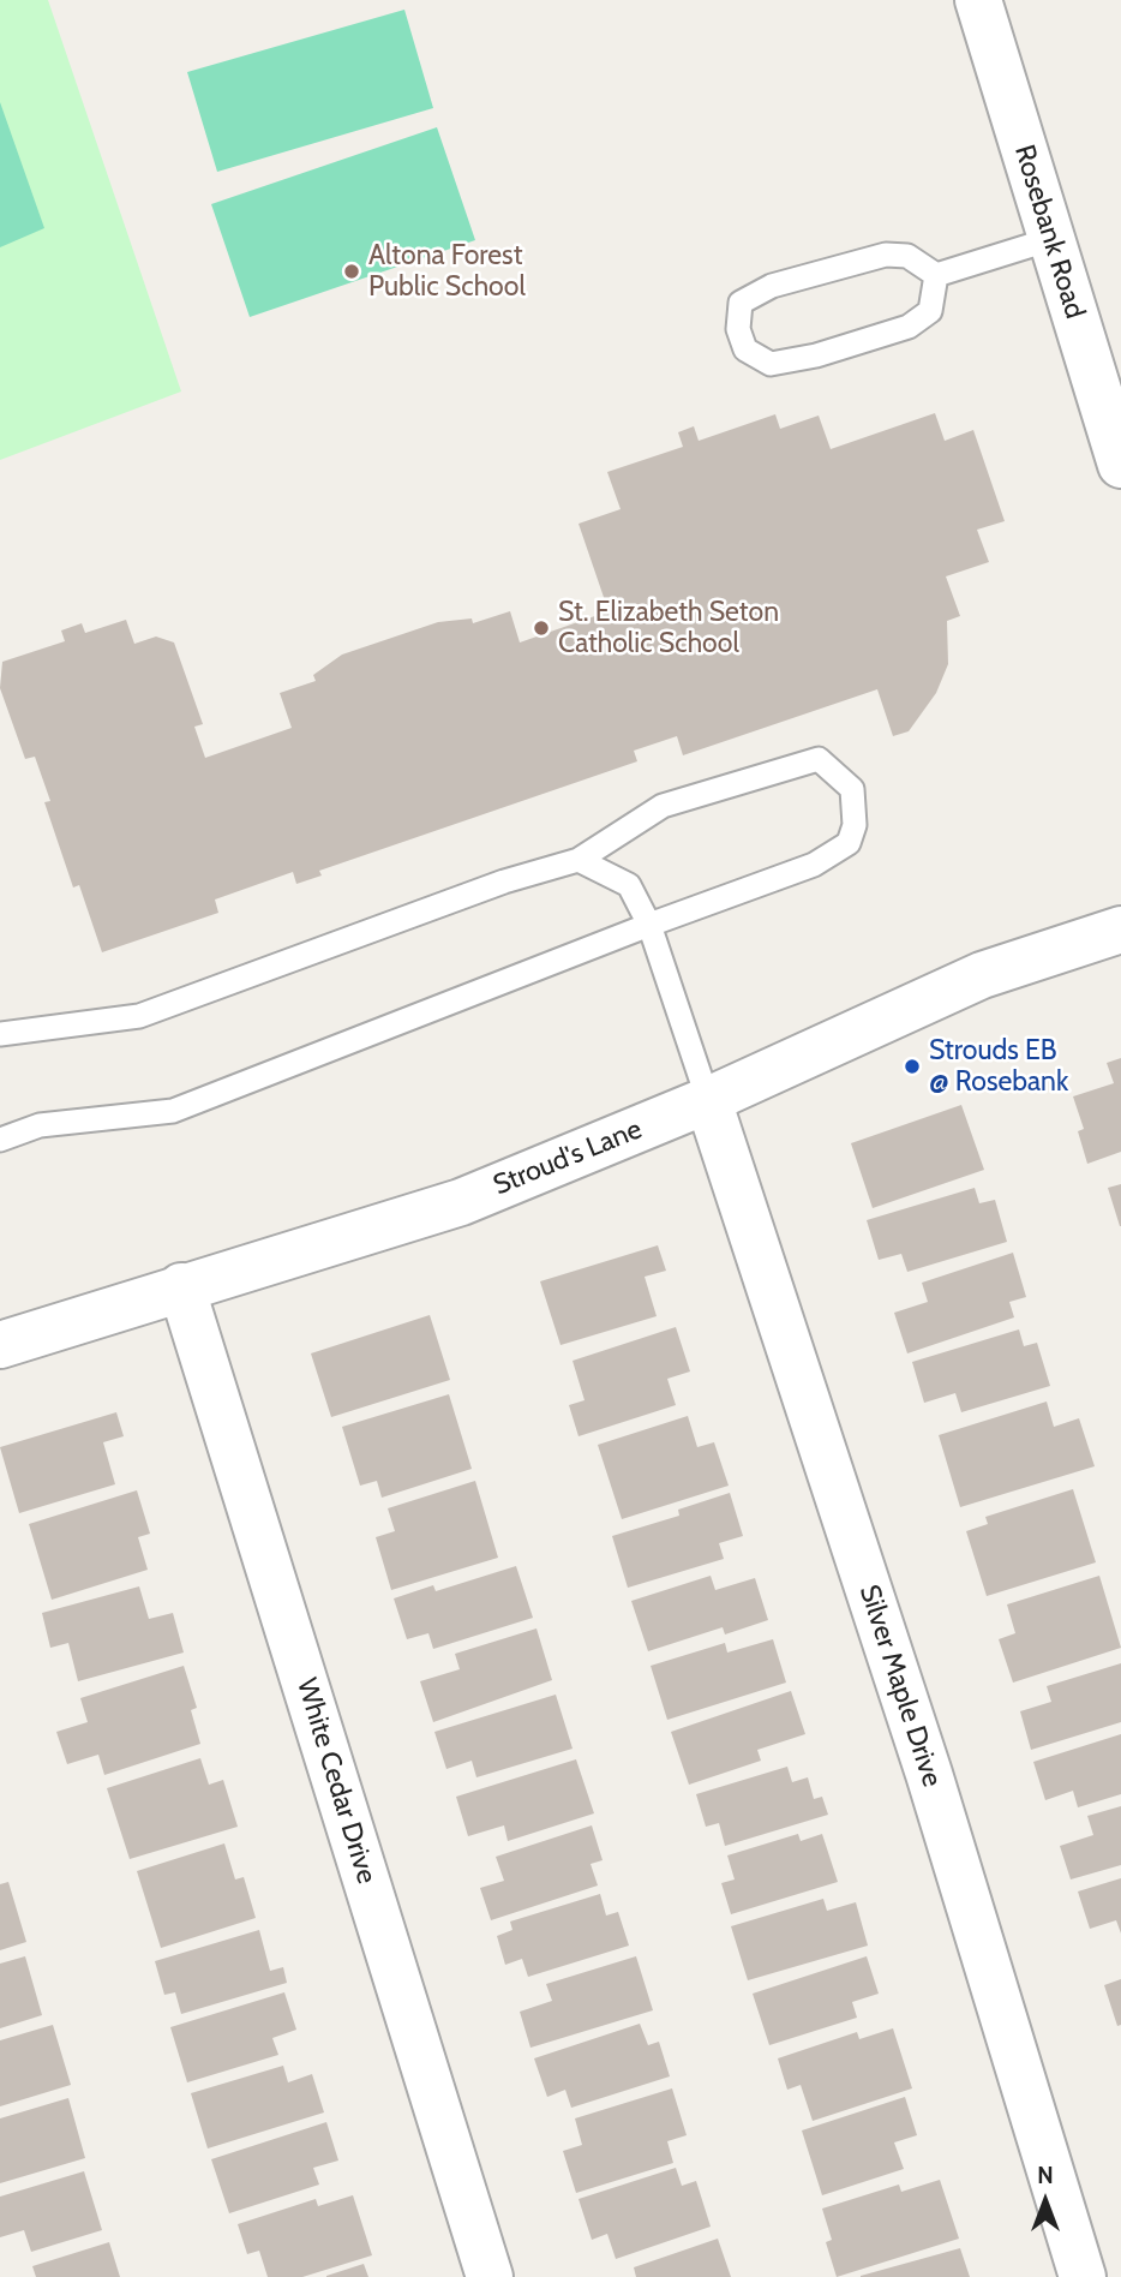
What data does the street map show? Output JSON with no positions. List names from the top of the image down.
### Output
{
  "streets": {
    "street": [
      "Rosebank Road",
      "Stroud's Lane",
      "Silver Maple Drive",
      "White Cedar Drive"
    ]
  },
  "crossings": [
    ["Stroud's Lane", "Silver Maple Drive"],
    ["Stroud's Lane", "White Cedar Drive"]
  ],
  "places": ["Altona Forest Public School", "St. Elizabeth Seton Catholic School", "Strouds EB @ Rosebank"],
  "north": "top"
}
